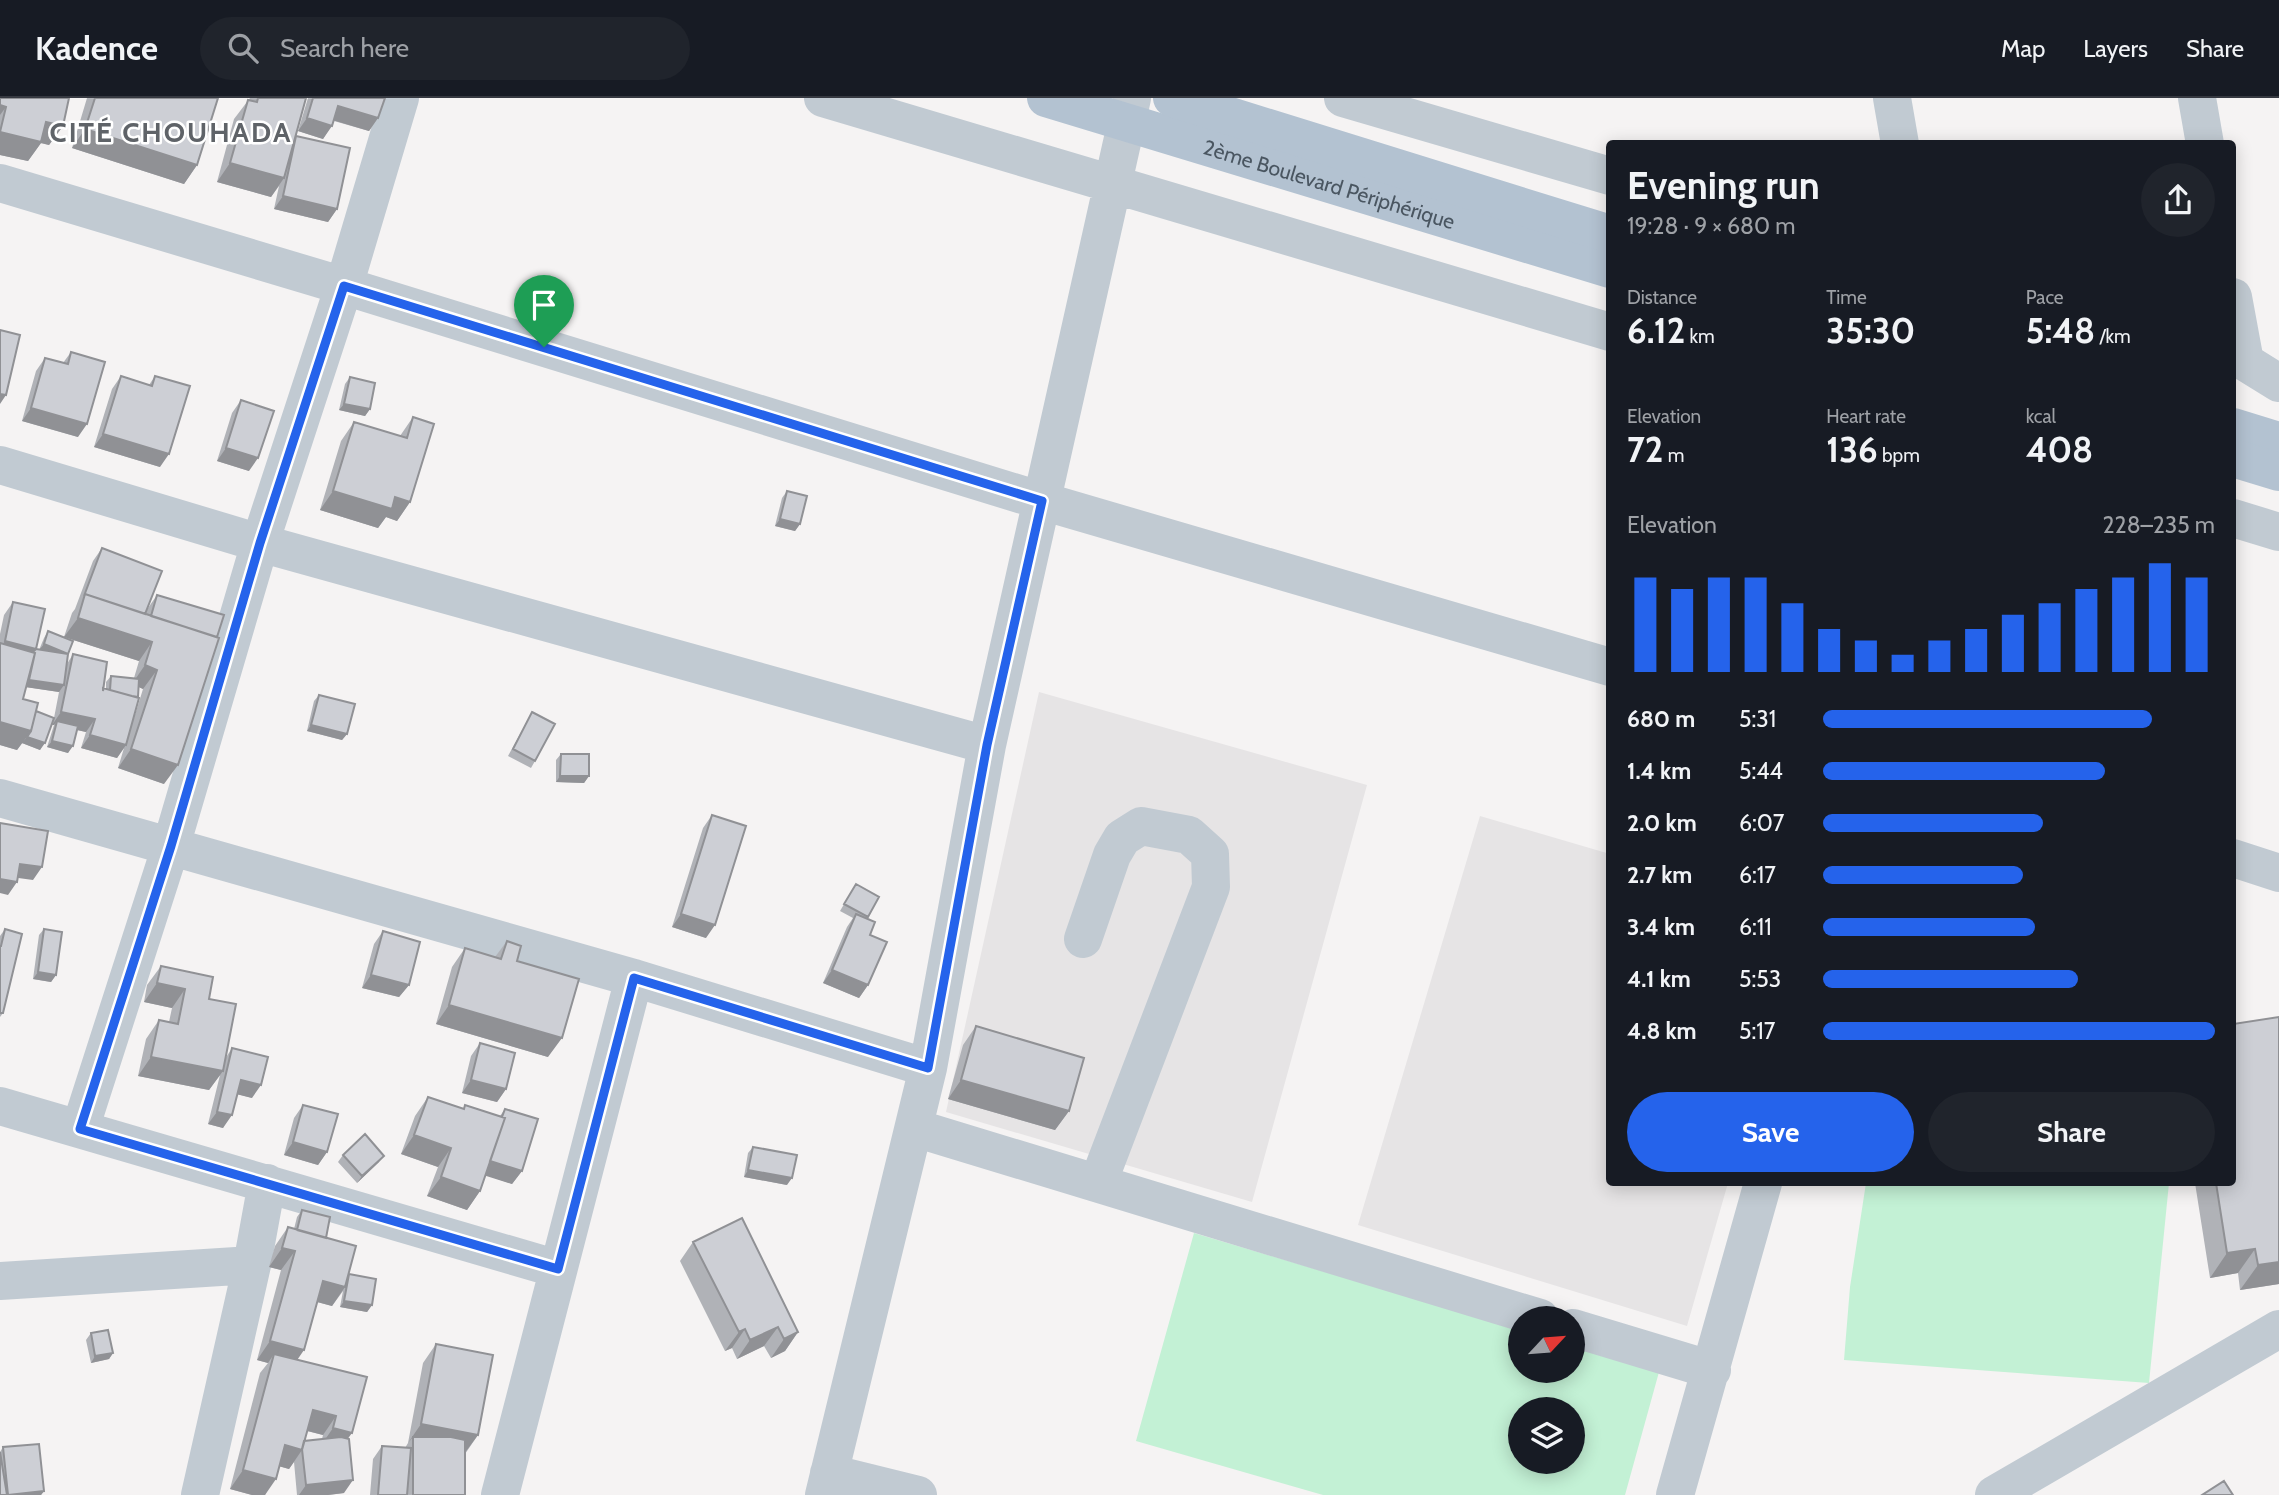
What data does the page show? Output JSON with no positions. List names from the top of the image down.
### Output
{
  "streets": {
    "main road": ["2ème Boulevard Périphérique"]
  },
  "districts": ["CITÉ CHOUHADA"],
  "north": "top right",
  "page": {
    "header": "Kadence",
    "search": "Search here",
    "nav": ["Map", "Layers", "Share"],
    "heading": ["Evening run", "19:28 · 9 × 680 m"],
    "stats": [
      ["Distance", "6.12 km"],
      ["Time", "35:30"],
      ["Pace", "5:48 /km"],
      ["Elevation", "72 m"],
      ["Heart rate", "136 bpm"],
      ["kcal", "408"]
    ],
    "chart": ["Elevation", "228–235 m"],
    "list": [
      {
        "name": "680 m",
        "note": "5:31"
      },
      {
        "name": "1.4 km",
        "note": "5:44"
      },
      {
        "name": "2.0 km",
        "note": "6:07"
      },
      {
        "name": "2.7 km",
        "note": "6:17"
      },
      {
        "name": "3.4 km",
        "note": "6:11"
      },
      {
        "name": "4.1 km",
        "note": "5:53"
      },
      {
        "name": "4.8 km",
        "note": "5:17"
      }
    ],
    "buttons": ["Save", "Share"]
  }
}
